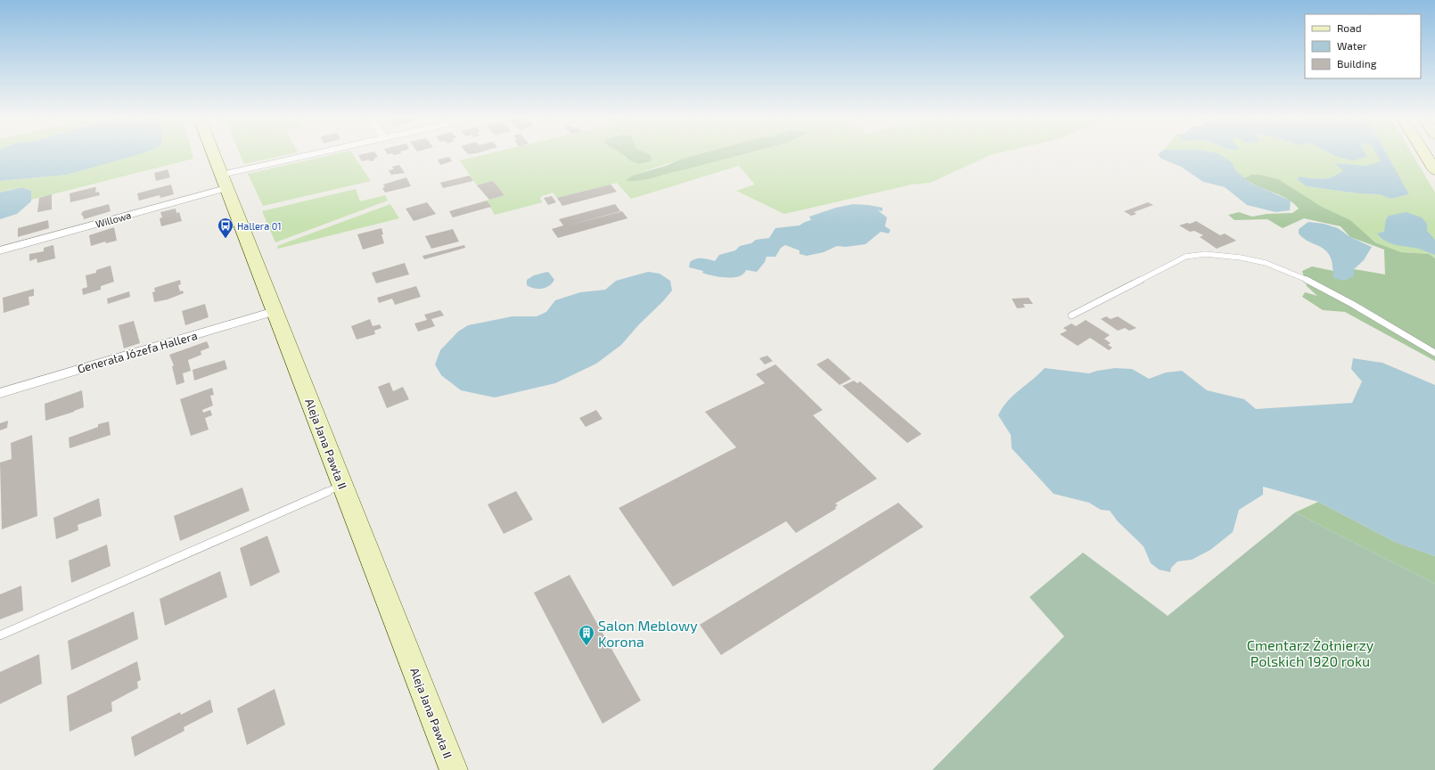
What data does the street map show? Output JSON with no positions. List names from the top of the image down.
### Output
{
  "streets": {
    "street": ["Willowa", "Generała Józefa Hallera", "Aleja Jana Pawła II"]
  },
  "crossings": [
    ["Willowa", "Aleja Jana Pawła II"],
    ["Generała Józefa Hallera", "Aleja Jana Pawła II"]
  ],
  "parks": ["Cmentarz Żołnierzy Polskich 1920 roku"],
  "places": {
    "bus stop": ["Hallera 01"],
    "building": ["Salon Meblowy Korona"]
  },
  "legend": ["Road", "Water", "Building"]
}
